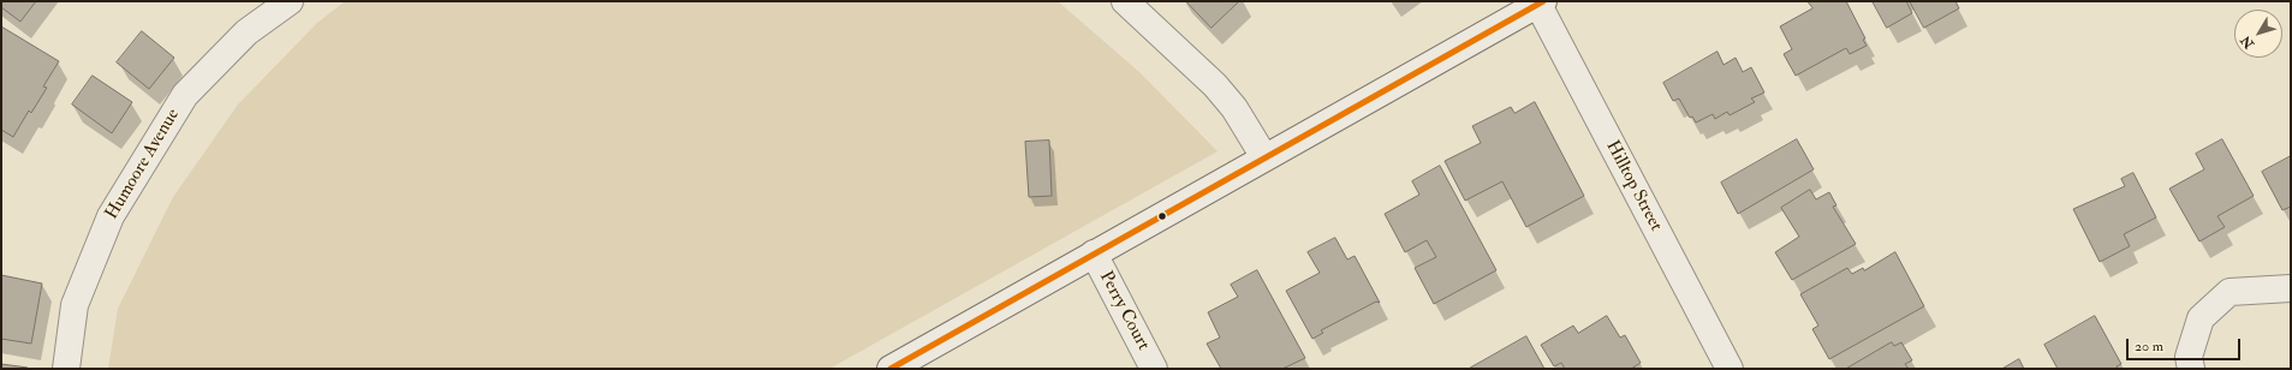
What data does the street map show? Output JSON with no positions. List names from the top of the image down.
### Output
{
  "streets": {
    "street": ["Humoore Avenue", "Hilltop Street", "Perry Court"]
  },
  "scale_bar": "20 m",
  "north": "bottom left"
}
